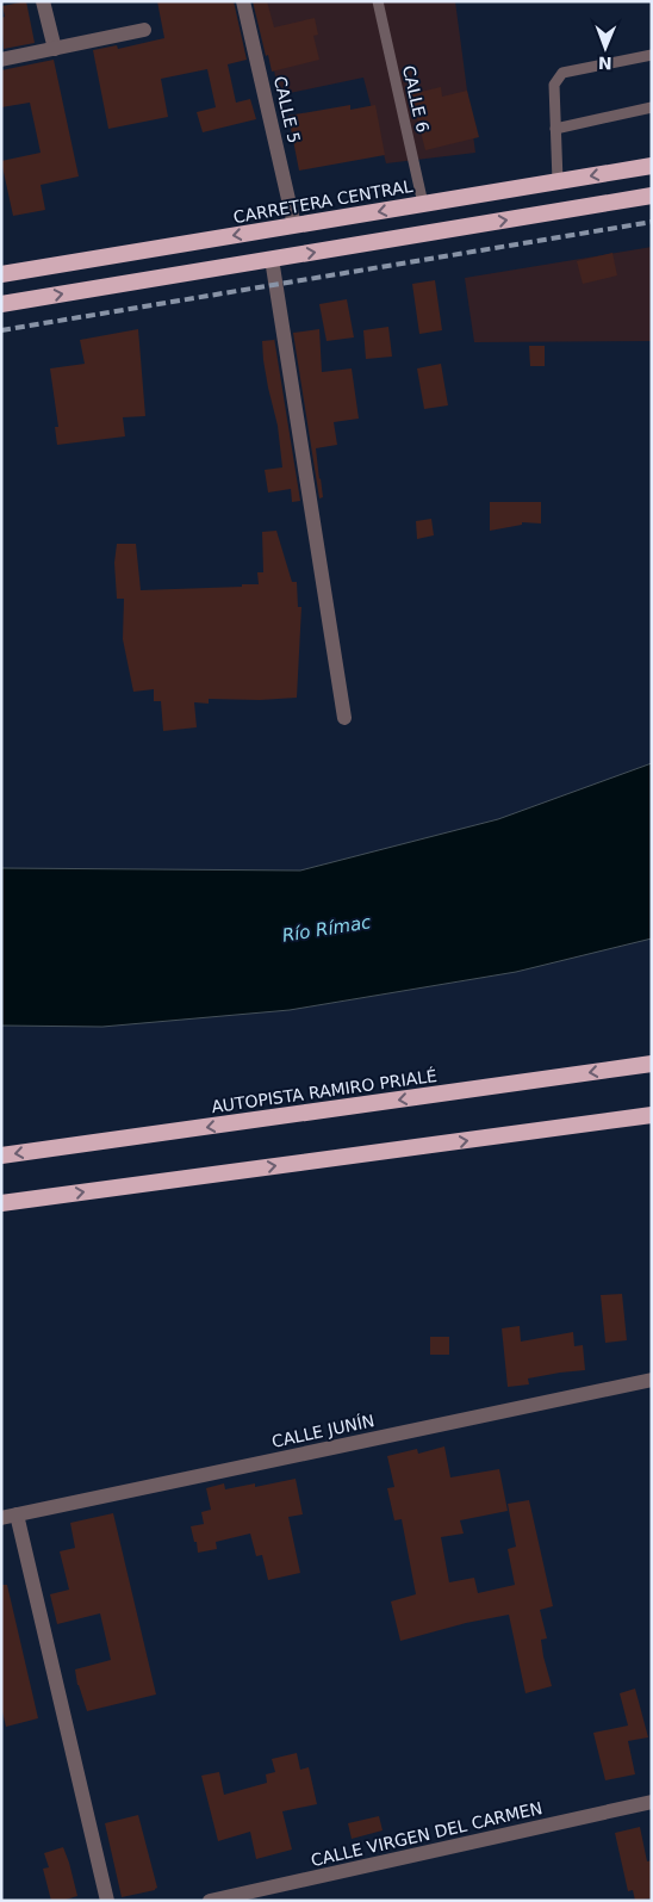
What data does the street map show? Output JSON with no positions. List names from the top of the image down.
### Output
{
  "streets": {
    "highway": ["CARRETERA CENTRAL", "AUTOPISTA RAMIRO PRIALÉ"],
    "street": ["CALLE 5", "CALLE JUNÍN", "CALLE VIRGEN DEL CARMEN"],
    "lane": ["CALLE 6"]
  },
  "crossings": [
    ["CALLE 6", "CARRETERA CENTRAL"],
    ["CALLE 5", "CARRETERA CENTRAL"]
  ],
  "water": ["Río Rímac"],
  "north": "bottom"
}
